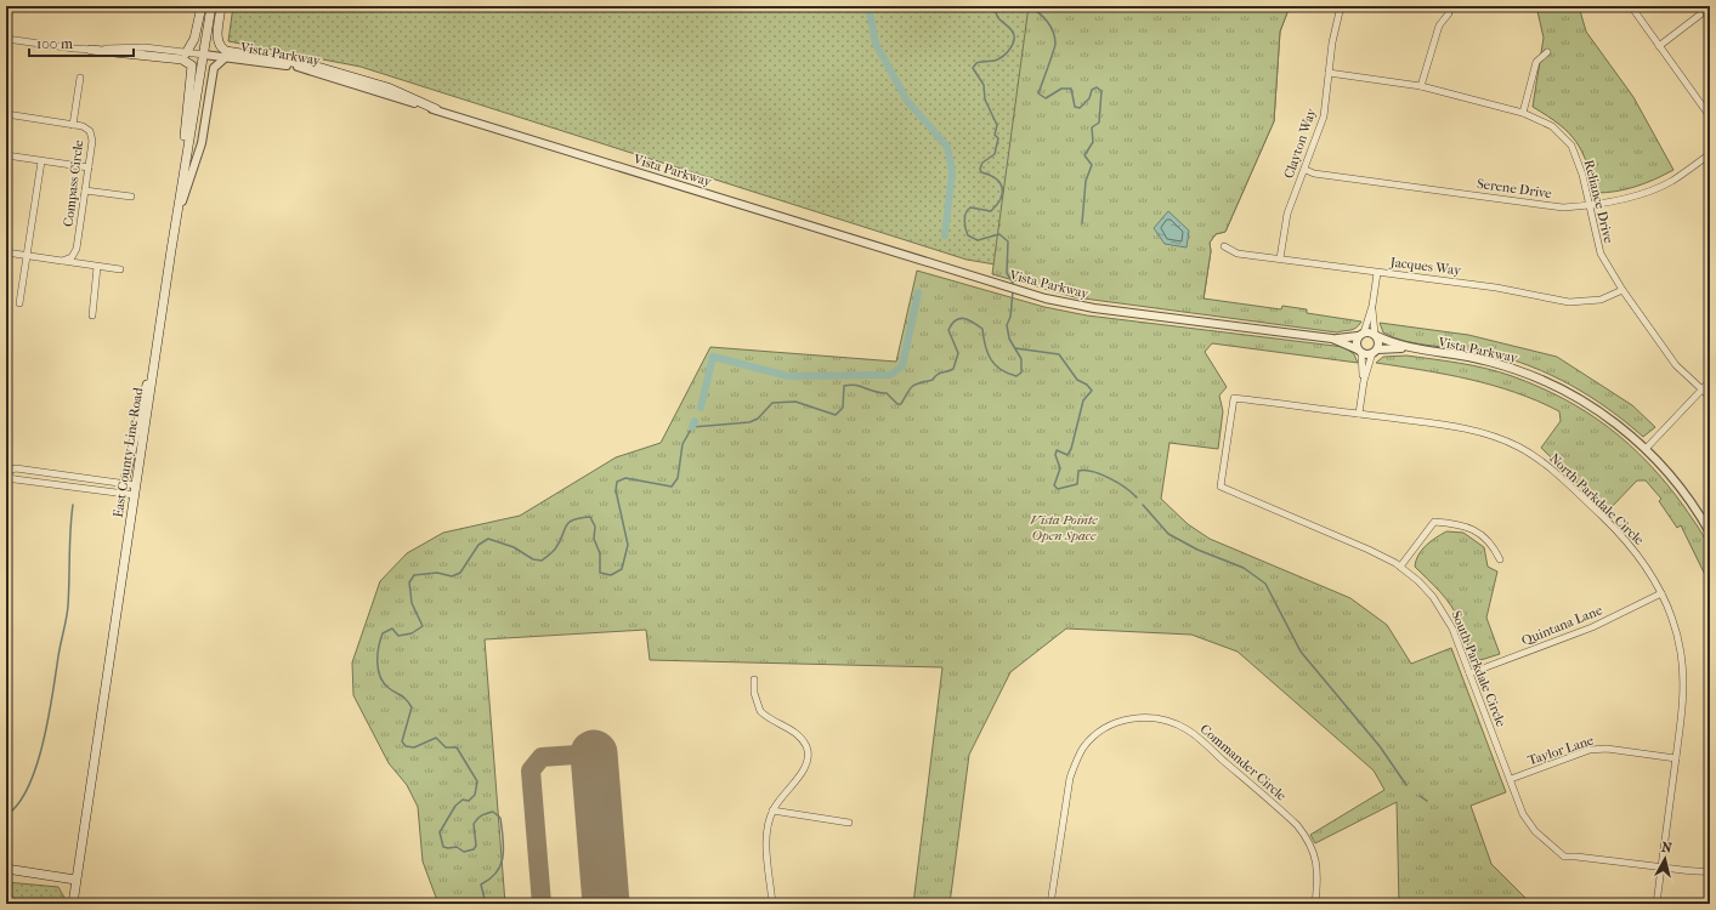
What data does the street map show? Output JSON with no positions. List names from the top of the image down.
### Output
{
  "streets": {
    "main road": ["East County Line Road"],
    "street": [
      "Vista Parkway",
      "Clayton Way",
      "Compass Circle",
      "Serene Drive",
      "Reliance Drive",
      "Jacques Way",
      "North Parkdale Circle",
      "Quintana Lane",
      "South Parkdale Circle",
      "Taylor Lane",
      "Commander Circle"
    ]
  },
  "crossings": [
    ["Vista Parkway", "East County Line Road"],
    ["Clayton Way", "Serene Drive"],
    ["Clayton Way", "Reliance Drive"],
    ["Clayton Way", "Jacques Way"],
    ["Serene Drive", "Reliance Drive"],
    ["Reliance Drive", "Jacques Way"],
    ["North Parkdale Circle", "Quintana Lane"],
    ["North Parkdale Circle", "South Parkdale Circle"],
    ["North Parkdale Circle", "Taylor Lane"],
    ["Quintana Lane", "South Parkdale Circle"],
    ["South Parkdale Circle", "Taylor Lane"]
  ],
  "parks": ["Vista Pointe Open Space"],
  "scale_bar": "100 m",
  "north": "top"
}
